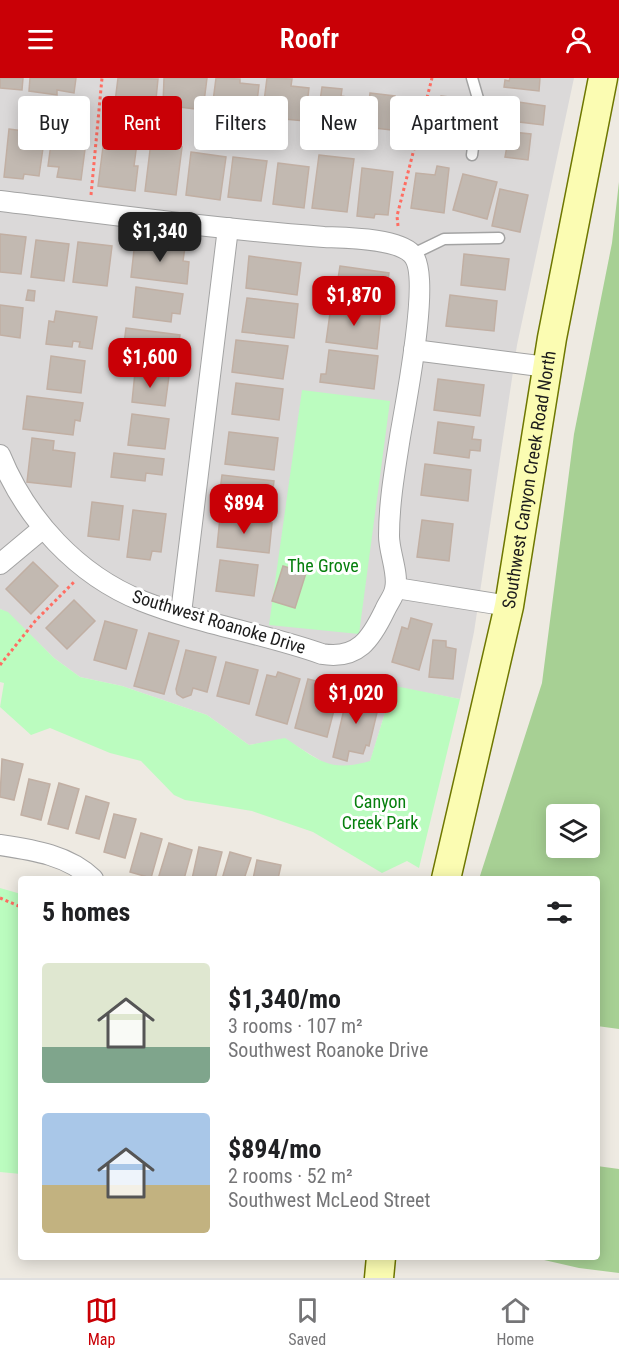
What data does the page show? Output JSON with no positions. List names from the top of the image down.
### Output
{
  "streets": {
    "main road": ["Southwest Canyon Creek Road North"],
    "street": ["Southwest Roanoke Drive"]
  },
  "parks": ["The Grove", "Canyon Creek Park"],
  "page": {
    "header": "Roofr",
    "chip": [
      "Buy",
      "Rent",
      "Filters",
      "New",
      "Apartment"
    ],
    "price": [
      "$1,340",
      "$1,870",
      "$1,600",
      "$894",
      "$1,020"
    ],
    "heading": "5 homes",
    "list": [
      {
        "name": "$1,340/mo",
        "note": "3 rooms · 107 m² · Southwest Roanoke Drive"
      },
      {
        "name": "$894/mo",
        "note": "2 rooms · 52 m² · Southwest McLeod Street"
      }
    ],
    "tabs": ["Map", "Saved", "Home"]
  }
}
